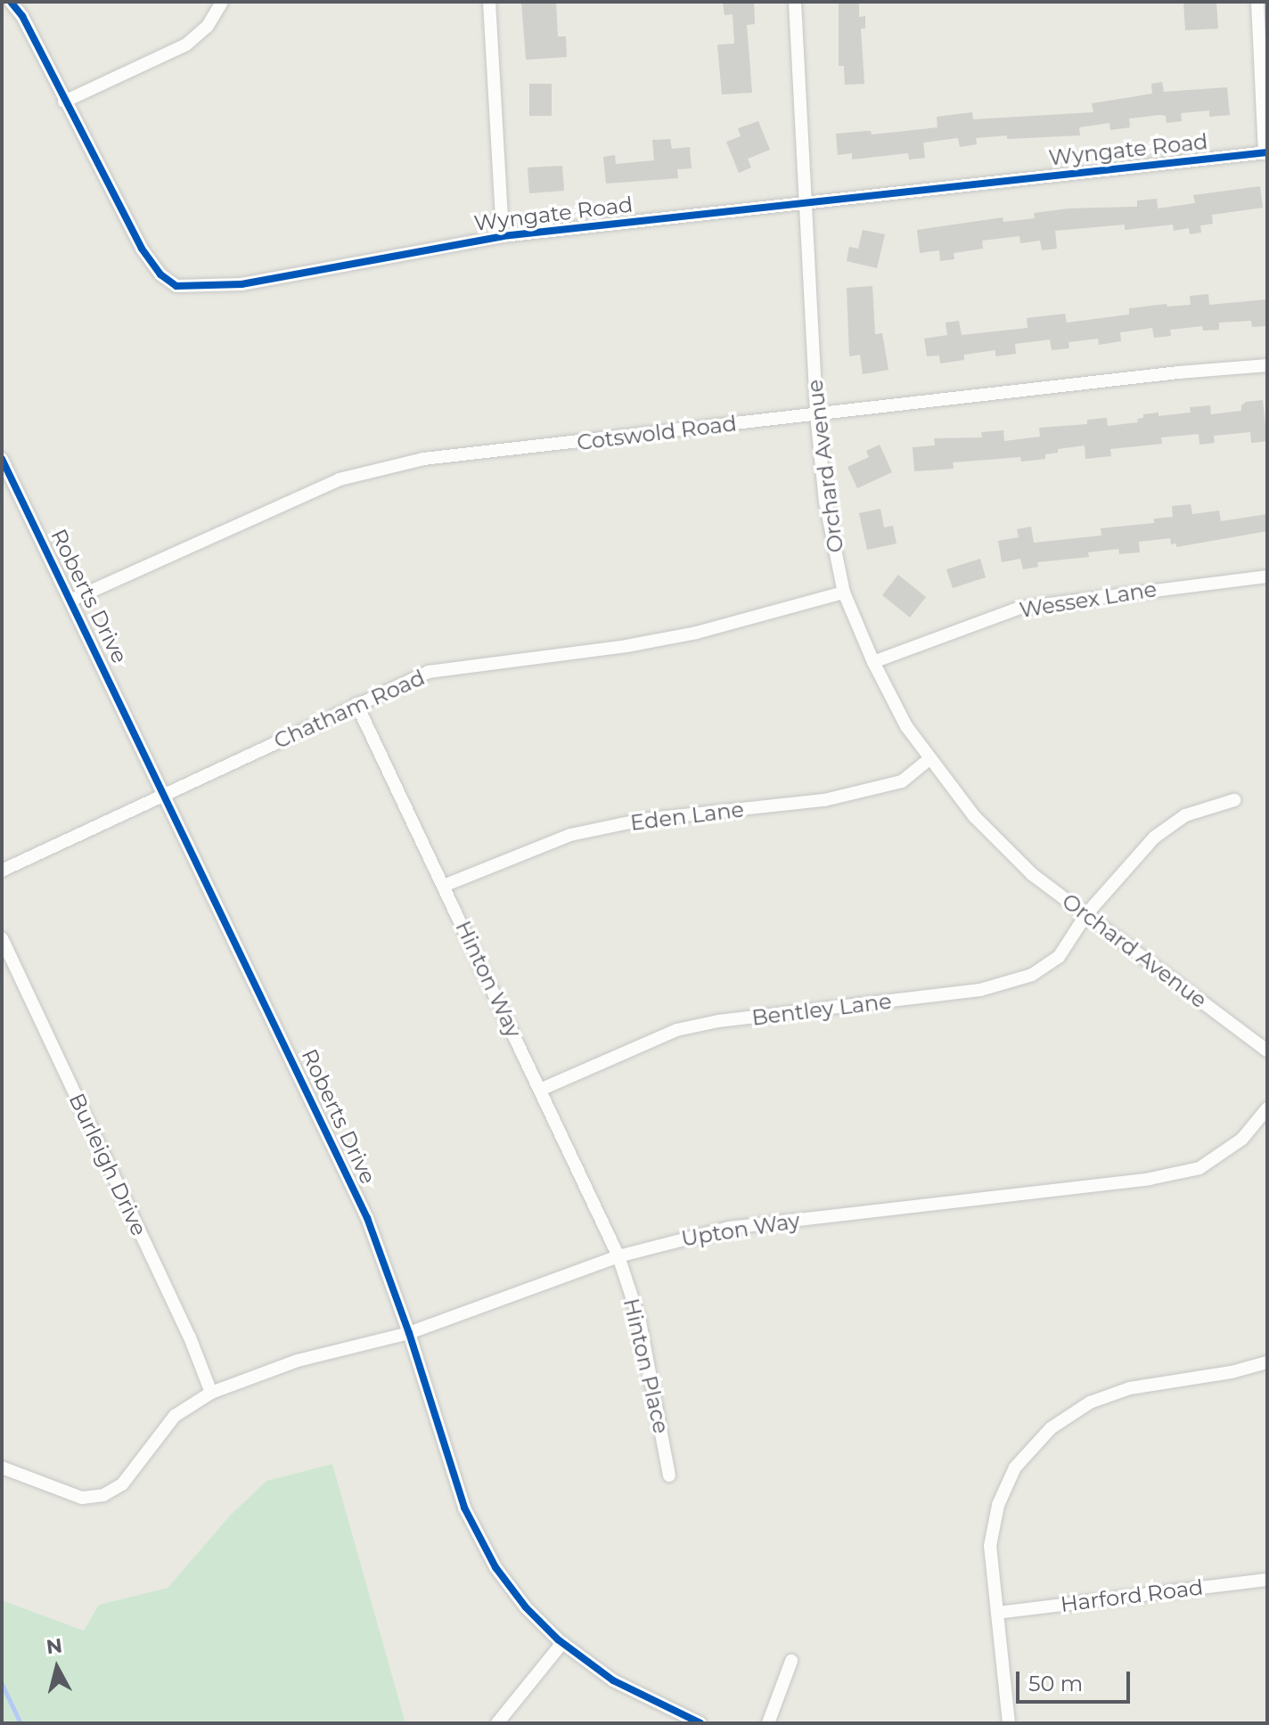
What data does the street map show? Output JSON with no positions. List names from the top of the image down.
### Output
{
  "streets": {
    "street": [
      "Wyngate Road",
      "Cotswold Road",
      "Orchard Avenue",
      "Roberts Drive",
      "Wessex Lane",
      "Chatham Road",
      "Eden Lane",
      "Hinton Way",
      "Bentley Lane",
      "Burleigh Drive",
      "Upton Way",
      "Hinton Place",
      "Harford Road"
    ]
  },
  "crossings": [
    ["Wyngate Road", "Orchard Avenue"],
    ["Cotswold Road", "Orchard Avenue"],
    ["Cotswold Road", "Roberts Drive"],
    ["Orchard Avenue", "Wessex Lane"],
    ["Orchard Avenue", "Chatham Road"],
    ["Orchard Avenue", "Eden Lane"],
    ["Orchard Avenue", "Bentley Lane"],
    ["Roberts Drive", "Chatham Road"],
    ["Roberts Drive", "Upton Way"],
    ["Chatham Road", "Hinton Way"],
    ["Eden Lane", "Hinton Way"],
    ["Hinton Way", "Bentley Lane"],
    ["Hinton Way", "Upton Way"],
    ["Hinton Way", "Hinton Place"],
    ["Burleigh Drive", "Upton Way"],
    ["Upton Way", "Hinton Place"]
  ],
  "scale_bar": "50 m",
  "north": "top"
}
